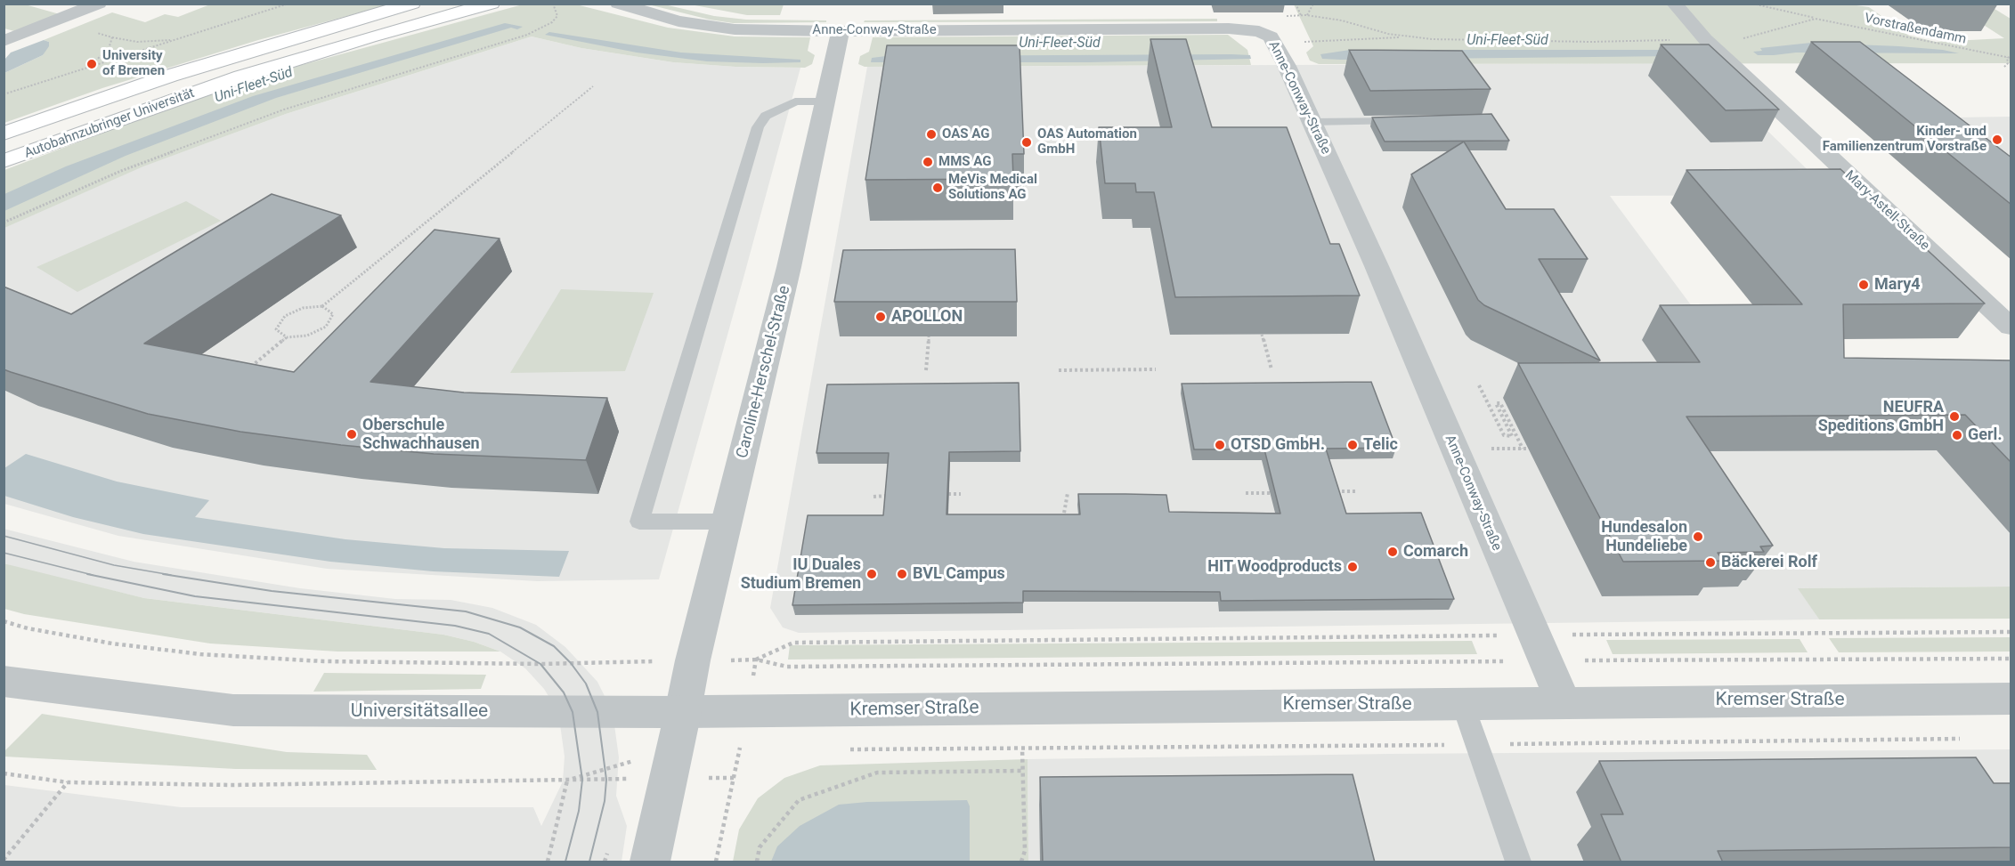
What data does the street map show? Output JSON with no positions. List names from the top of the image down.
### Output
{
  "streets": {
    "main road": ["Autobahnzubringer Universität"],
    "street": [
      "Anne-Conway-Straße",
      "Mary-Astell-Straße",
      "Caroline-Herschel-Straße",
      "Kremser Straße",
      "Universitätsallee"
    ],
    "path": ["Vorstraßendamm"]
  },
  "crossings": [
    ["Vorstraßendamm", "Mary-Astell-Straße"],
    ["Anne-Conway-Straße", "Caroline-Herschel-Straße"],
    ["Anne-Conway-Straße", "Kremser Straße"],
    ["Caroline-Herschel-Straße", "Kremser Straße"],
    ["Caroline-Herschel-Straße", "Universitätsallee"],
    ["Kremser Straße", "Universitätsallee"]
  ],
  "water": ["Uni-Fleet-Süd"],
  "places": [
    "University of Bremen",
    "OAS AG",
    "Kinder- und Familienzentrum Vorstraße",
    "OAS Automation GmbH",
    "MMS AG",
    "MeVis Medical Solutions AG",
    "Mary4",
    "APOLLON",
    "NEUFRA Speditions GmbH",
    "Oberschule Schwachhausen",
    "Gerl.",
    "OTSD GmbH.",
    "Telic",
    "Hundesalon Hundeliebe",
    "Comarch",
    "Bäckerei Rolf",
    "HIT Woodproducts",
    "IU Duales Studium Bremen",
    "BVL Campus"
  ]
}
